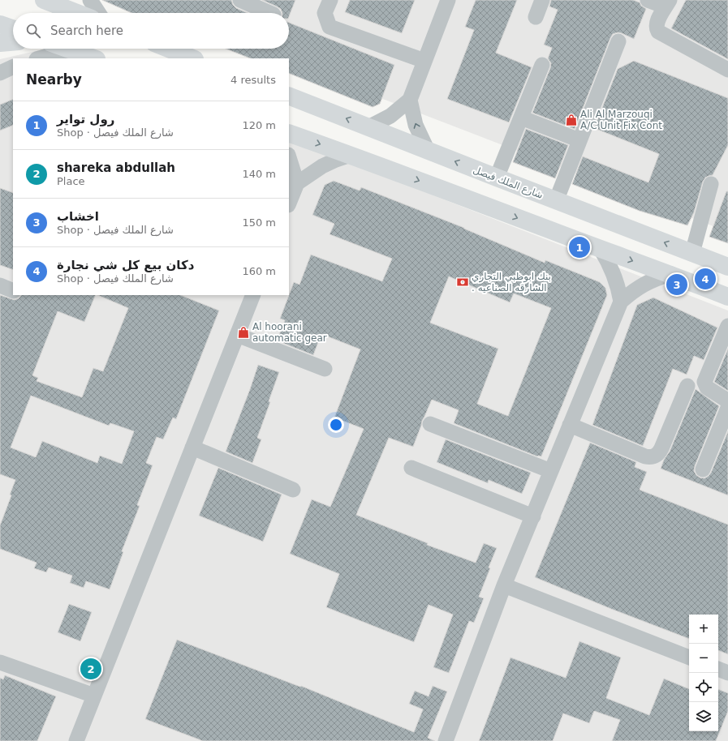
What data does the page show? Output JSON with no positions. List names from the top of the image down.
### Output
{
  "streets": {
    "main road": ["شارع الملك فيصل"]
  },
  "places": {
    "shop": ["Ali Al Marzouqi A/C Unit Fix Cont", "Al hoorani automatic gear"],
    "bank": ["بنك ابوظبي التجاري . الشارقه الصناعيه"]
  },
  "page": {
    "search": "Search here",
    "heading": ["Nearby", "4 results"],
    "list": [
      {
        "mark": "1",
        "name": "رول تواير",
        "note": "Shop · شارع الملك فيصل",
        "value": "120 m"
      },
      {
        "mark": "2",
        "name": "shareka abdullah",
        "note": "Place",
        "value": "140 m"
      },
      {
        "mark": "3",
        "name": "اخشاب",
        "note": "Shop · شارع الملك فيصل",
        "value": "150 m"
      },
      {
        "mark": "4",
        "name": "دكان بيع كل شي نجارة",
        "note": "Shop · شارع الملك فيصل",
        "value": "160 m"
      }
    ],
    "pins": [
      "1",
      "4",
      "3",
      "2"
    ],
    "map_buttons": ["+", "−"]
  }
}
